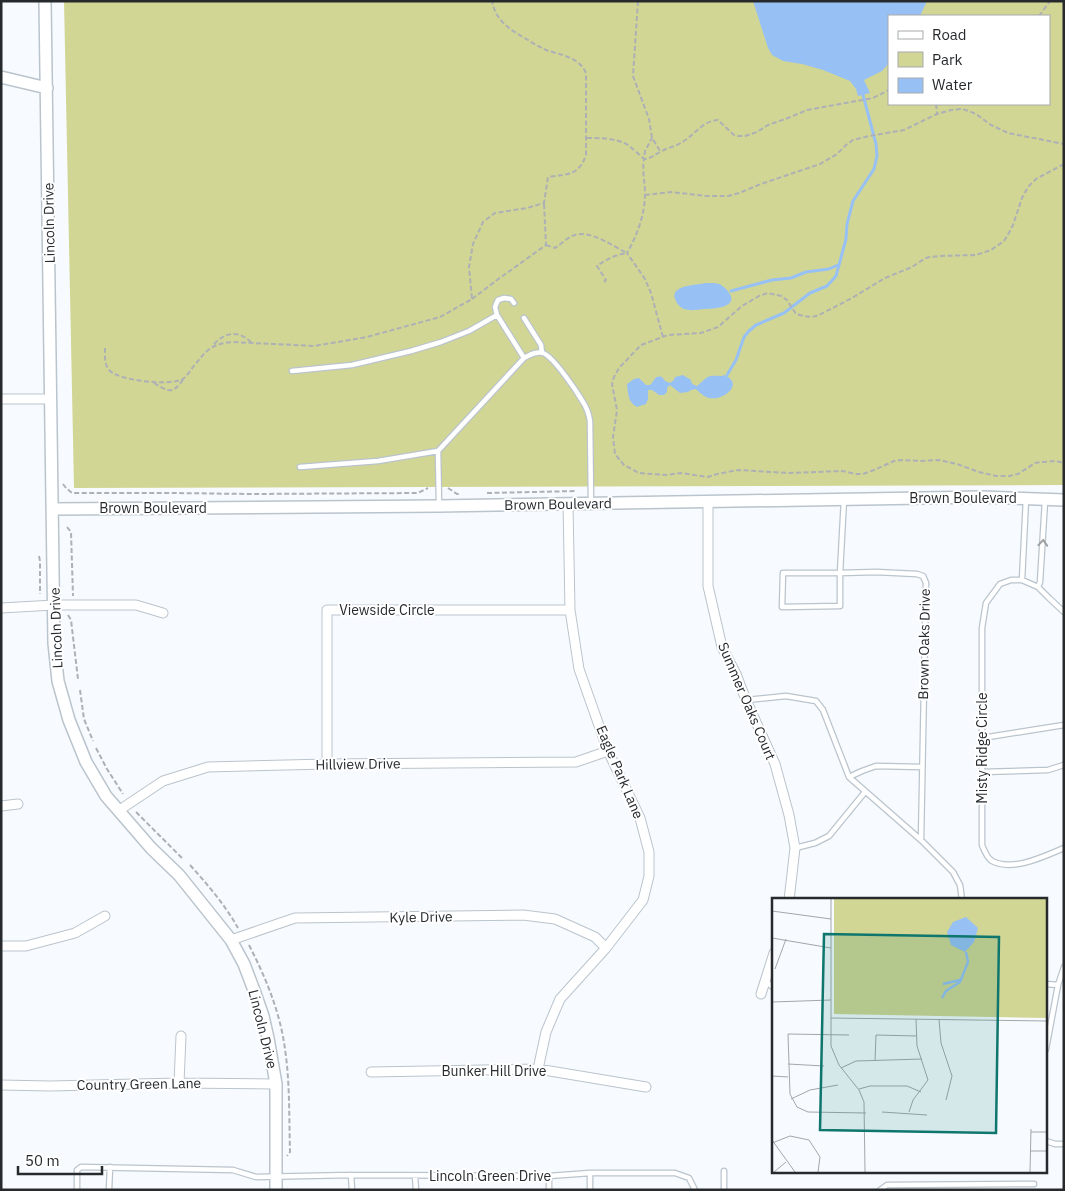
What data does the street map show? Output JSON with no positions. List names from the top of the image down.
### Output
{
  "streets": {
    "street": [
      "Lincoln Drive",
      "Brown Boulevard",
      "Viewside Circle",
      "Summer Oaks Court",
      "Hillview Drive",
      "Eagle Park Lane",
      "Kyle Drive",
      "Bunker Hill Drive",
      "Country Green Lane"
    ],
    "lane": ["Brown Oaks Drive", "Misty Ridge Circle", "Lincoln Green Drive"]
  },
  "crossings": [
    ["Lincoln Drive", "Brown Boulevard"],
    ["Lincoln Drive", "Hillview Drive"],
    ["Lincoln Drive", "Kyle Drive"],
    ["Lincoln Drive", "Country Green Lane"],
    ["Lincoln Drive", "Lincoln Green Drive"],
    ["Brown Boulevard", "Summer Oaks Court"],
    ["Brown Boulevard", "Eagle Park Lane"],
    ["Viewside Circle", "Hillview Drive"],
    ["Viewside Circle", "Eagle Park Lane"],
    ["Hillview Drive", "Eagle Park Lane"],
    ["Eagle Park Lane", "Kyle Drive"],
    ["Eagle Park Lane", "Bunker Hill Drive"]
  ],
  "legend": ["Road", "Park", "Water"],
  "scale_bar": "50 m"
}
